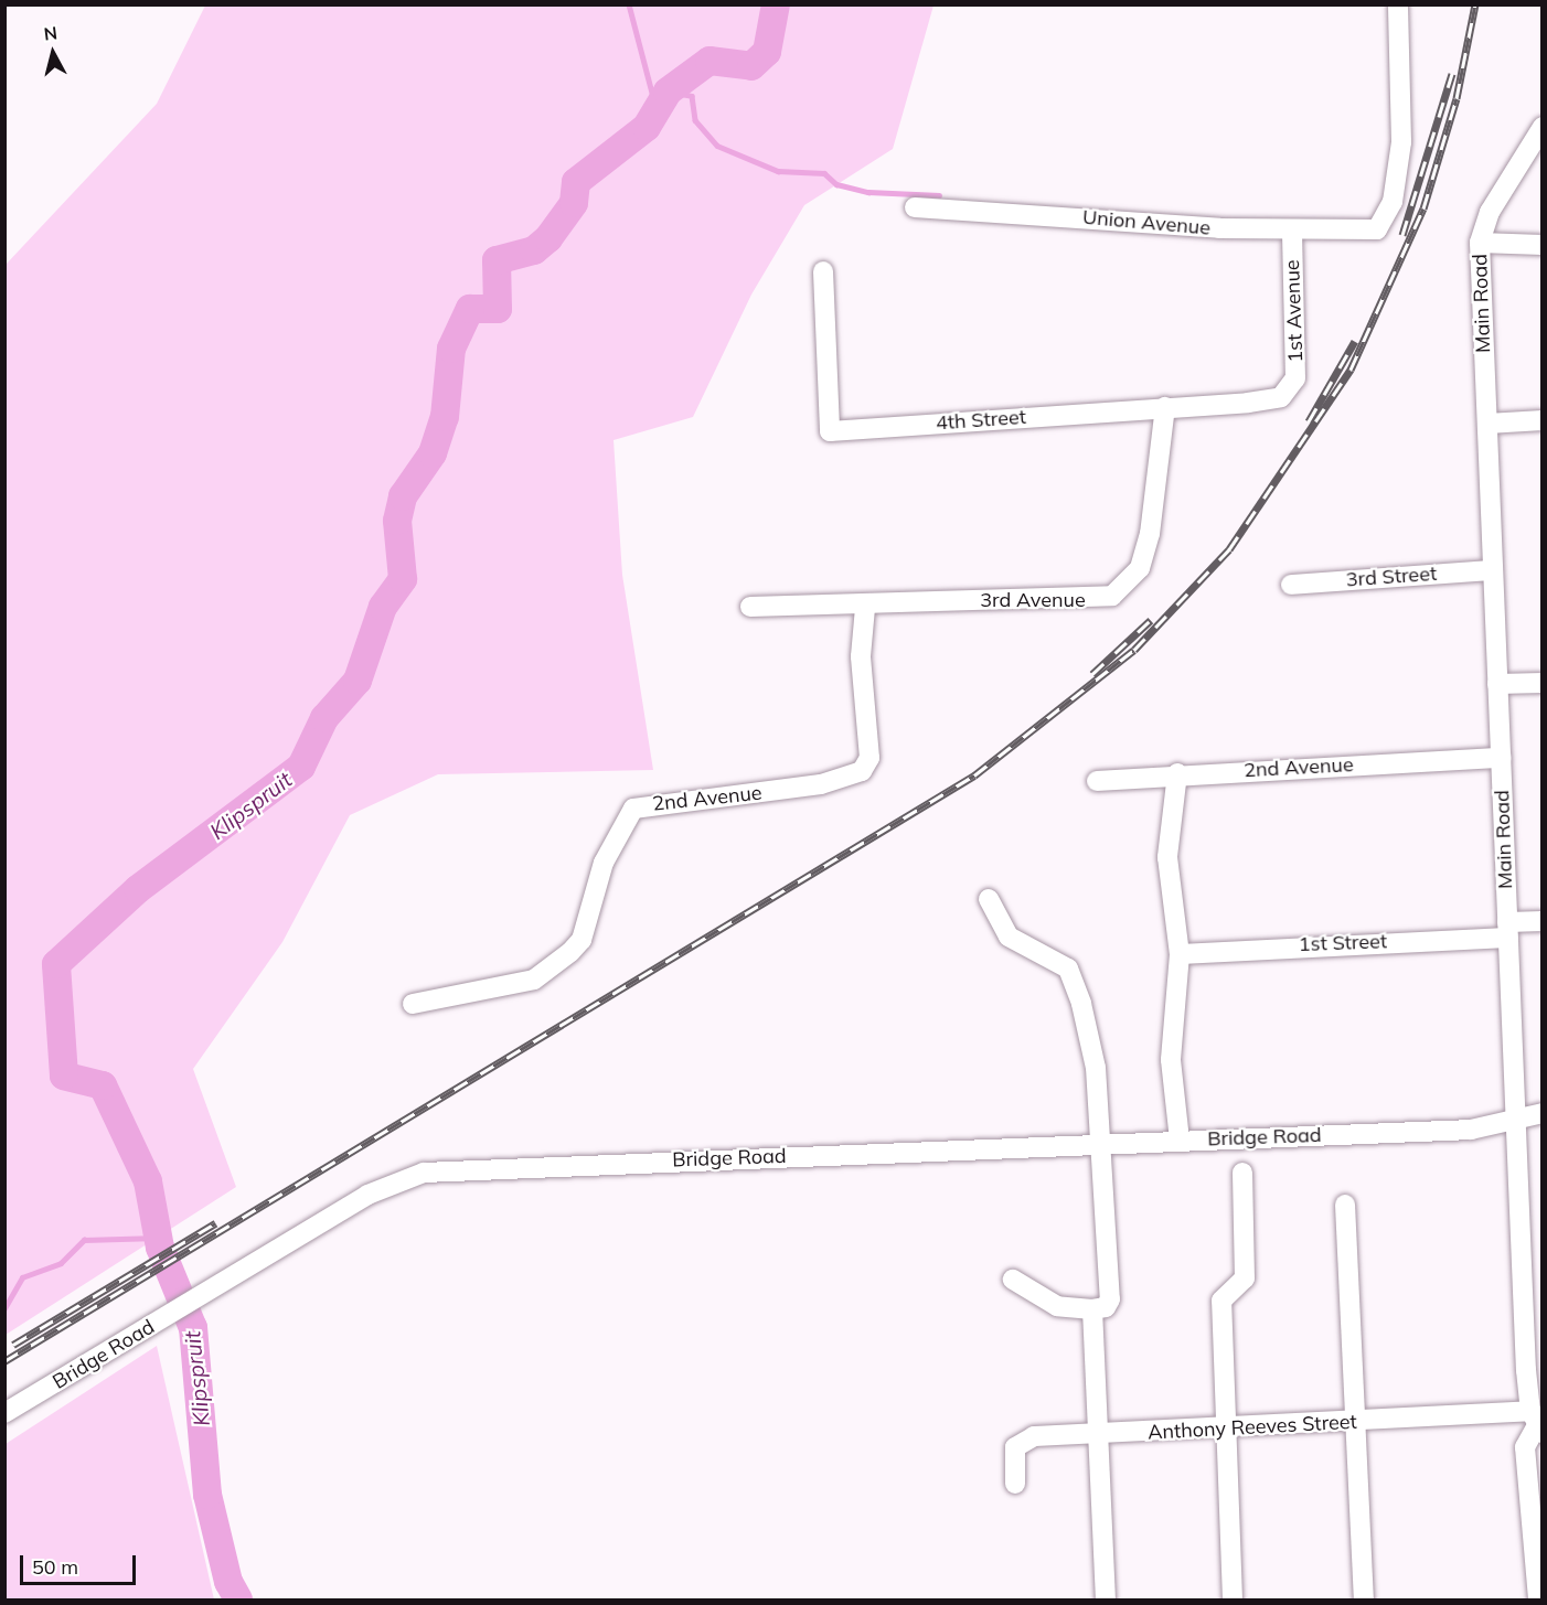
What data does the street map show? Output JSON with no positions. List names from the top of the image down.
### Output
{
  "streets": {
    "street": [
      "Union Avenue",
      "Main Road",
      "1st Avenue",
      "4th Street",
      "3rd Street",
      "3rd Avenue",
      "2nd Avenue",
      "1st Street",
      "Bridge Road",
      "Anthony Reeves Street"
    ]
  },
  "crossings": [
    ["Union Avenue", "1st Avenue"],
    ["Main Road", "3rd Street"],
    ["Main Road", "2nd Avenue"],
    ["Main Road", "1st Street"],
    ["Main Road", "Bridge Road"],
    ["Main Road", "Anthony Reeves Street"],
    ["1st Avenue", "4th Street"],
    ["4th Street", "3rd Avenue"],
    ["3rd Avenue", "2nd Avenue"]
  ],
  "water": ["Klipspruit"],
  "scale_bar": "50 m",
  "north": "top"
}
